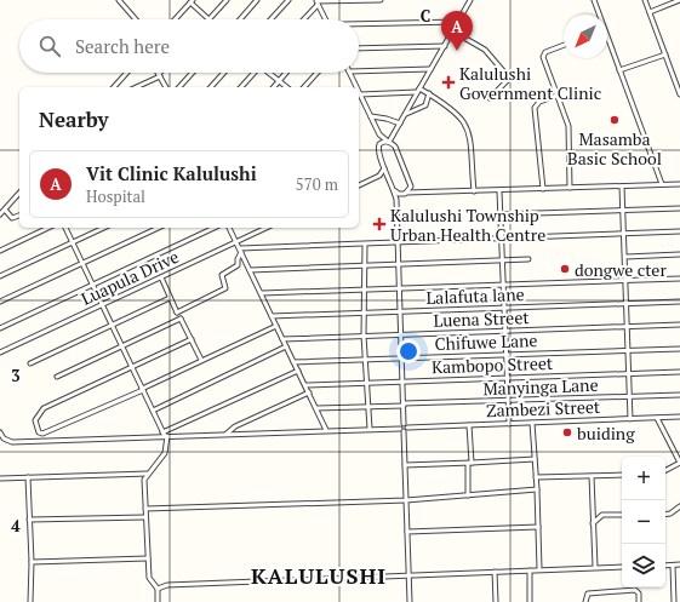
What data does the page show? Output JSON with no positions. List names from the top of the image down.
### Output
{
  "streets": {
    "street": [
      "Luapula Drive",
      "Lalafuta lane",
      "Luena Street",
      "Chifuwe Lane",
      "Kambopo Street",
      "Manyinga Lane",
      "Zambezi Street"
    ]
  },
  "districts": ["KALULUSHI"],
  "places": {
    "health": ["Kalulushi Government Clinic", "Kalulushi Township Urban Health Centre"],
    "other": ["Masamba Basic School", "dongwe cter", "buiding"]
  },
  "north": "bottom left",
  "page": {
    "pins": "A",
    "search": "Search here",
    "heading": "Nearby",
    "list": [
      {
        "mark": "A",
        "name": "Vit Clinic Kalulushi",
        "note": "Hospital",
        "value": "570 m"
      }
    ],
    "map_buttons": ["+", "−"]
  },
  "grid": {
    "columns": ["C"],
    "rows": ["3", "4"]
  }
}
